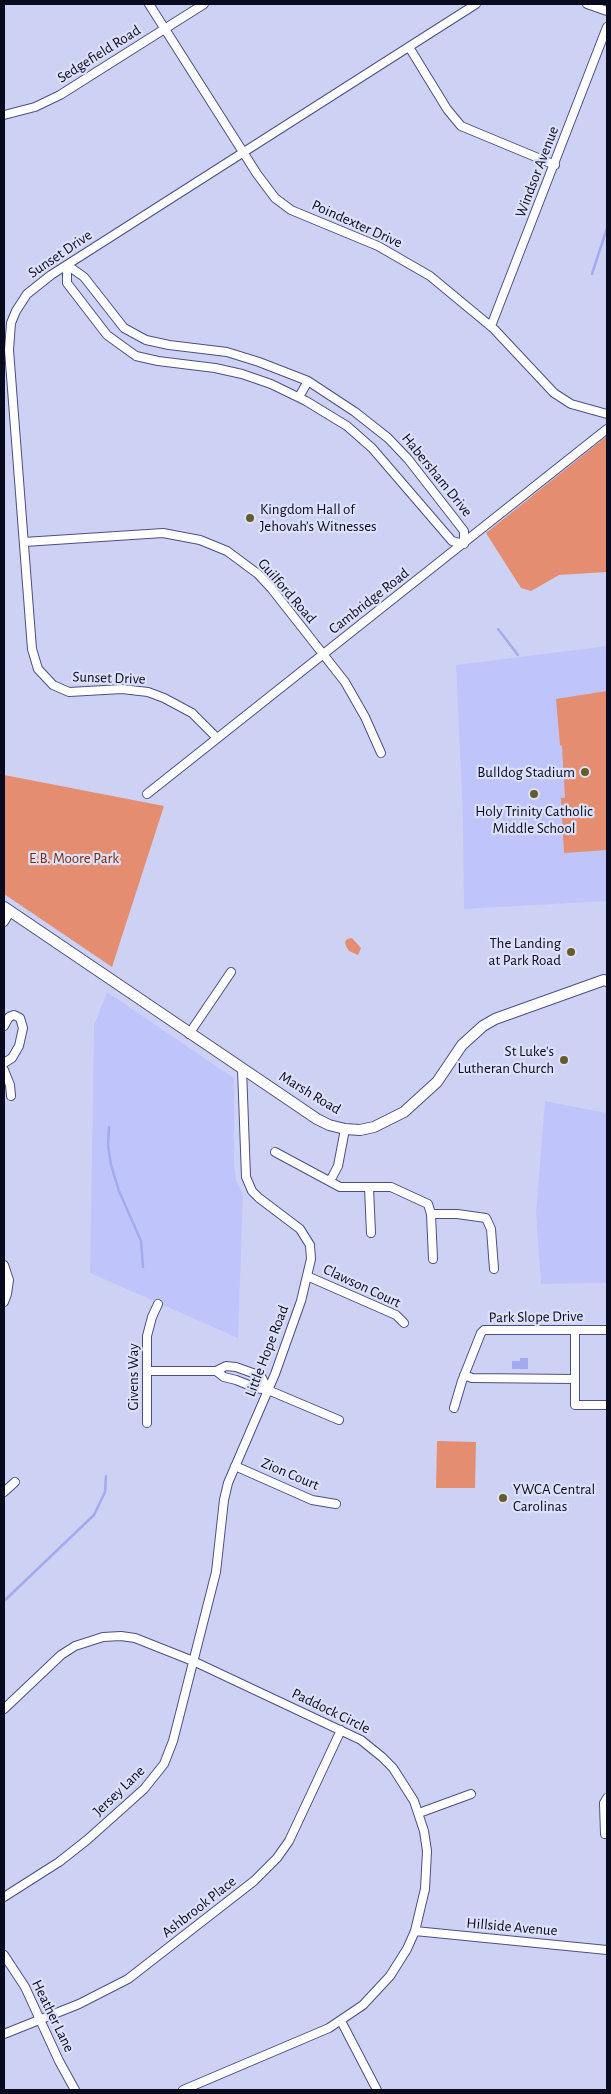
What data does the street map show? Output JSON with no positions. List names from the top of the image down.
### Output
{
  "streets": {
    "street": [
      "Sedgefield Road",
      "Windsor Avenue",
      "Poindexter Drive",
      "Sunset Drive",
      "Habersham Drive",
      "Guilford Road",
      "Cambridge Road",
      "Marsh Road",
      "Clawson Court",
      "Park Slope Drive",
      "Little Hope Road",
      "Givens Way",
      "Zion Court",
      "Paddock Circle",
      "Jersey Lane",
      "Ashbrook Place",
      "Hillside Avenue",
      "Heather Lane"
    ]
  },
  "crossings": [
    ["Sedgefield Road", "Poindexter Drive"],
    ["Windsor Avenue", "Poindexter Drive"],
    ["Poindexter Drive", "Sunset Drive"],
    ["Sunset Drive", "Habersham Drive"],
    ["Sunset Drive", "Guilford Road"],
    ["Sunset Drive", "Cambridge Road"],
    ["Habersham Drive", "Cambridge Road"],
    ["Guilford Road", "Cambridge Road"],
    ["Marsh Road", "Little Hope Road"],
    ["Clawson Court", "Little Hope Road"],
    ["Little Hope Road", "Zion Court"],
    ["Little Hope Road", "Paddock Circle"],
    ["Little Hope Road", "Jersey Lane"],
    ["Paddock Circle", "Jersey Lane"],
    ["Paddock Circle", "Ashbrook Place"],
    ["Paddock Circle", "Hillside Avenue"],
    ["Ashbrook Place", "Heather Lane"]
  ],
  "parks": ["E.B. Moore Park"],
  "places": [
    "Kingdom Hall of Jehovah’s Witnesses",
    "Bulldog Stadium",
    "Holy Trinity Catholic Middle School",
    "The Landing at Park Road",
    "St Luke's Lutheran Church",
    "YWCA Central Carolinas"
  ]
}
